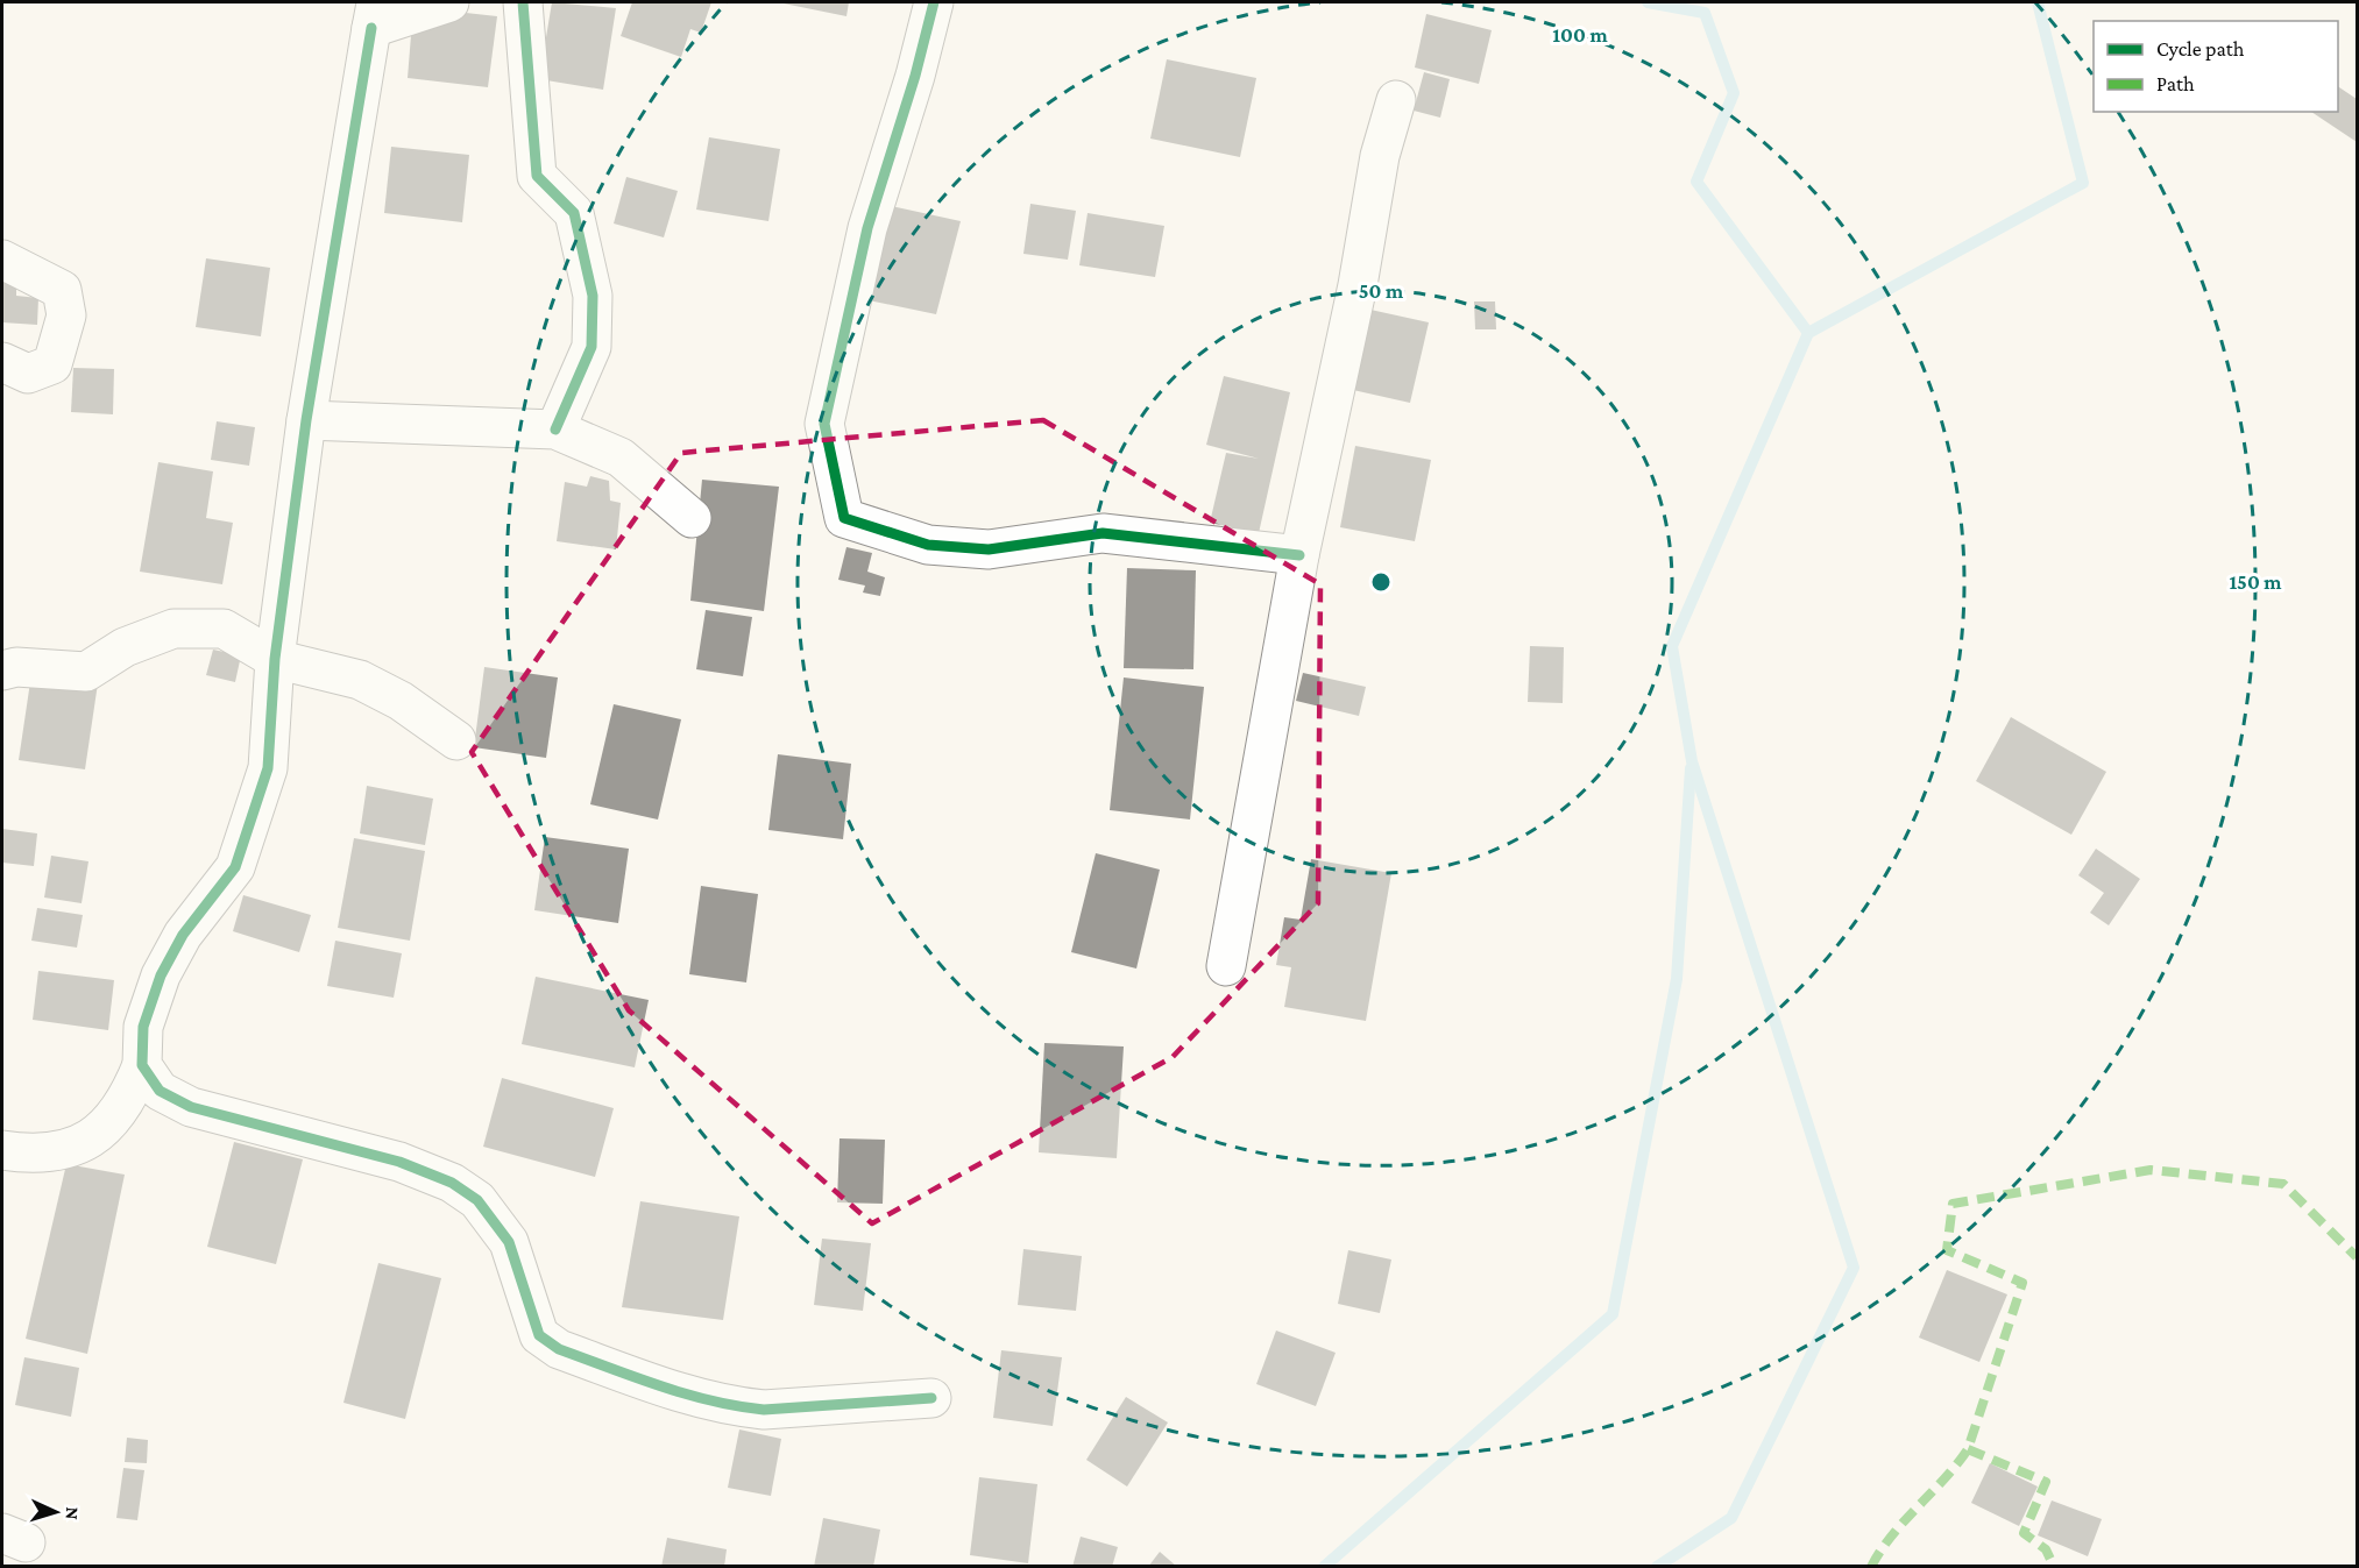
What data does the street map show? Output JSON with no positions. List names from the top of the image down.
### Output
{
  "legend": ["Cycle path", "Path"],
  "north": "right",
  "rings": ["100 m", "50 m", "150 m"]
}
